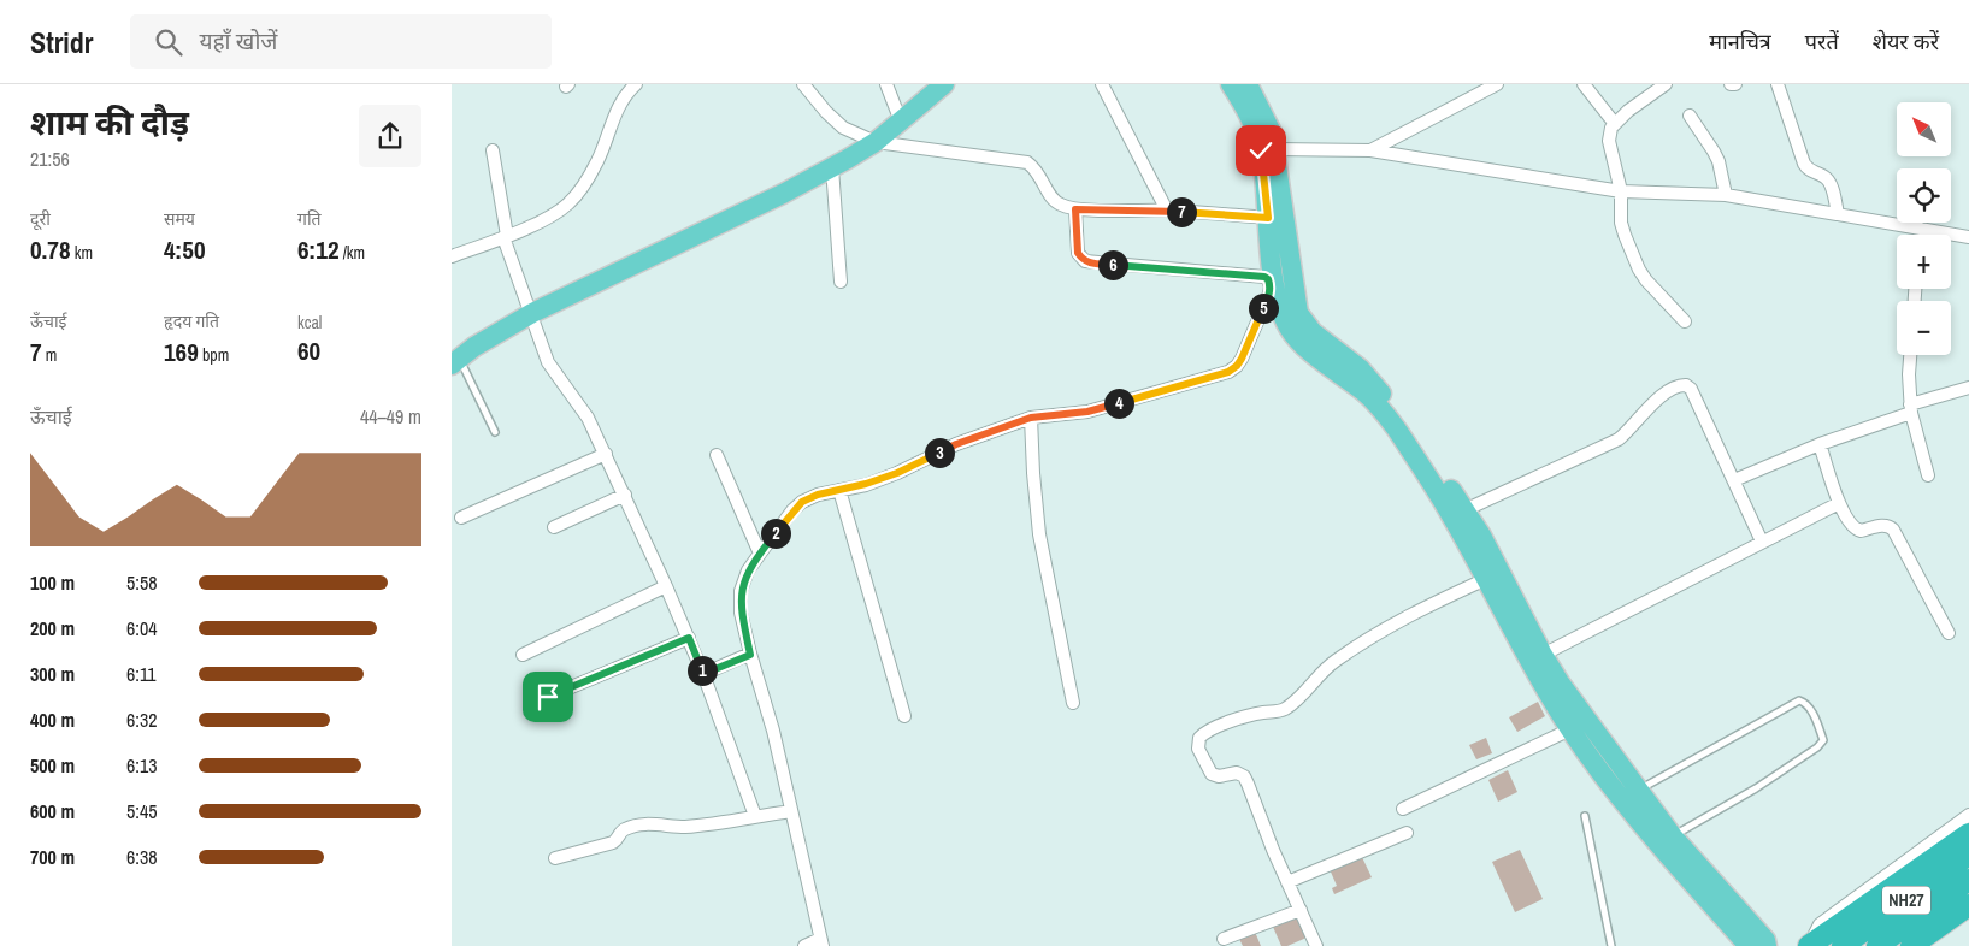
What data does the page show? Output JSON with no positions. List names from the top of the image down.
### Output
{
  "streets": {
    "highway": ["NH27"]
  },
  "north": "top left",
  "page": {
    "header": "Stridr",
    "search": "यहाँ खोजें",
    "nav": ["मानचित्र", "परतें", "शेयर करें"],
    "heading": ["शाम की दौड़", "21:56"],
    "map_buttons": ["+", "−"],
    "stats": [
      ["दूरी", "0.78 km"],
      ["समय", "4:50"],
      ["गति", "6:12 /km"],
      ["ऊँचाई", "7 m"],
      ["हृदय गति", "169 bpm"],
      ["kcal", "60"]
    ],
    "pins": [
      "7",
      "6",
      "5",
      "4",
      "3",
      "2",
      "1"
    ],
    "chart": ["ऊँचाई", "44–49 m"],
    "list": [
      {
        "name": "100 m",
        "note": "5:58"
      },
      {
        "name": "200 m",
        "note": "6:04"
      },
      {
        "name": "300 m",
        "note": "6:11"
      },
      {
        "name": "400 m",
        "note": "6:32"
      },
      {
        "name": "500 m",
        "note": "6:13"
      },
      {
        "name": "600 m",
        "note": "5:45"
      },
      {
        "name": "700 m",
        "note": "6:38"
      }
    ]
  }
}
